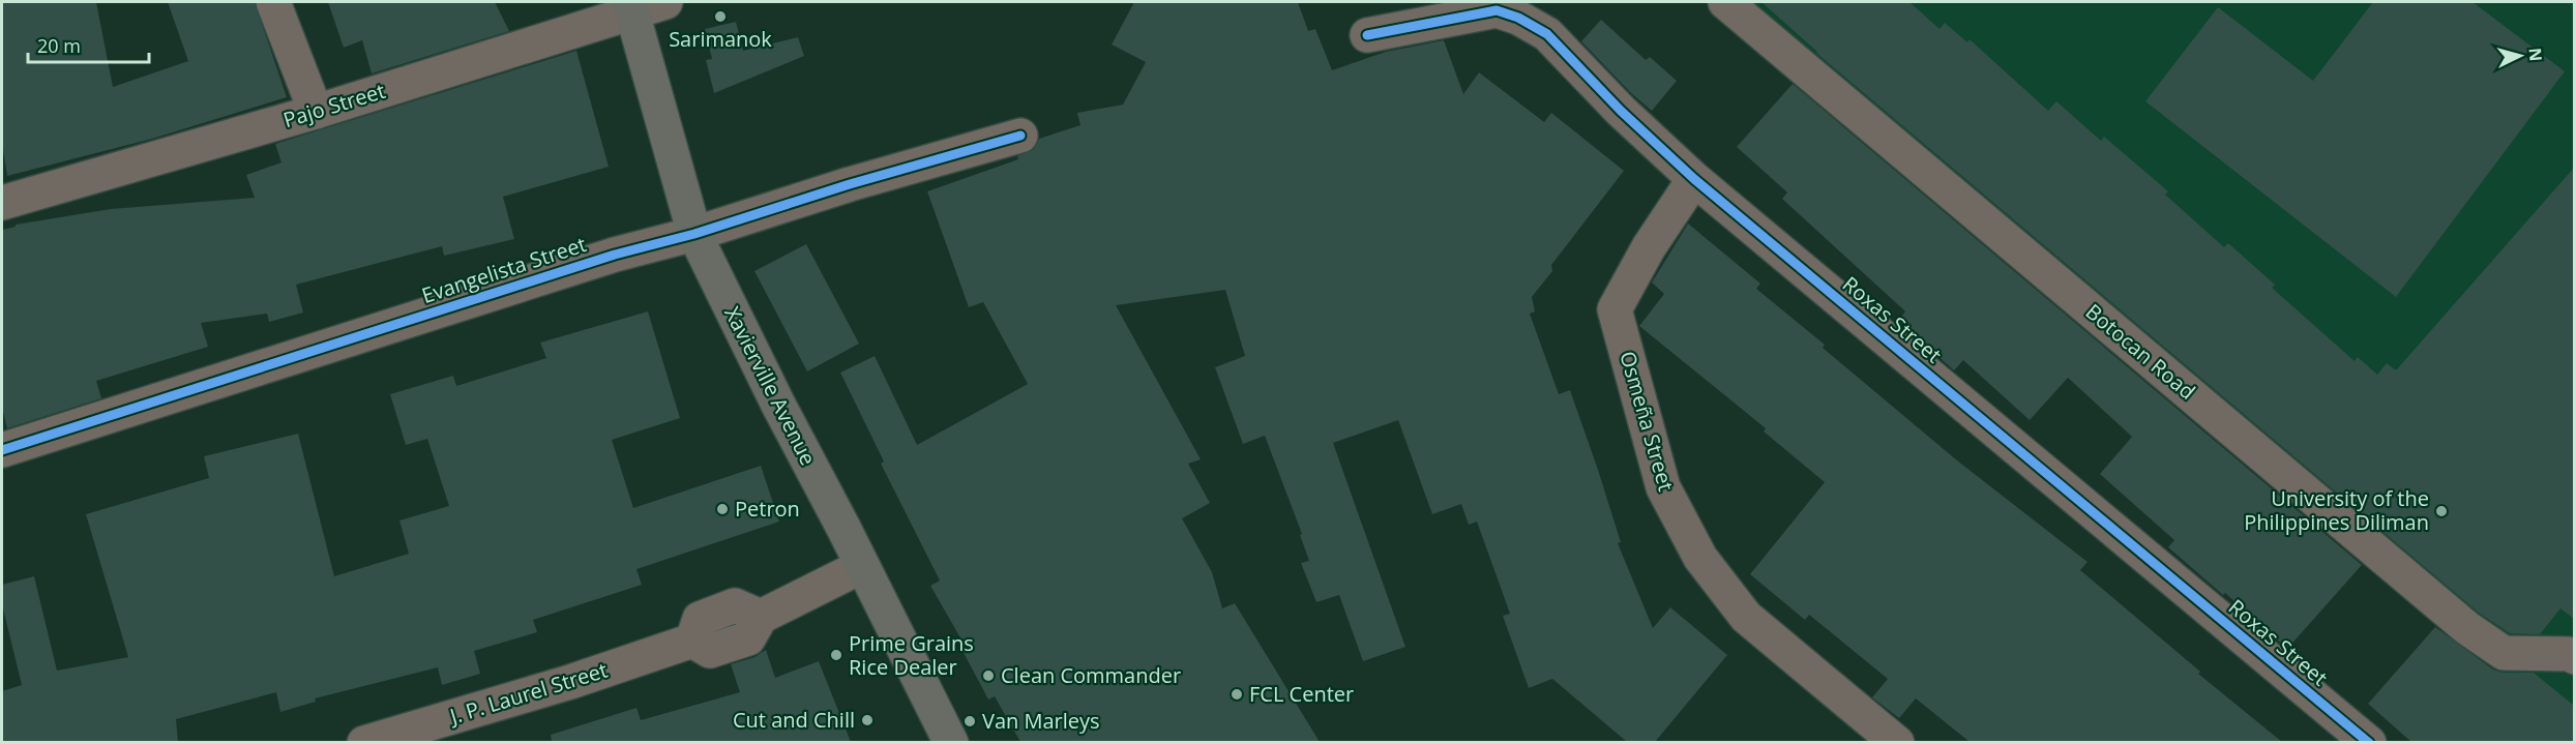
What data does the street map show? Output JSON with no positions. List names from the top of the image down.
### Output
{
  "streets": {
    "main road": ["Xavierville Avenue"],
    "street": [
      "Pajo Street",
      "Evangelista Street",
      "Roxas Street",
      "Botocan Road",
      "Osmeña Street",
      "J. P. Laurel Street"
    ]
  },
  "crossings": [
    ["Pajo Street", "Xavierville Avenue"],
    ["Evangelista Street", "Xavierville Avenue"],
    ["Roxas Street", "Osmeña Street"],
    ["Xavierville Avenue", "J. P. Laurel Street"]
  ],
  "places": [
    "Sarimanok",
    "Petron",
    "University of the Philippines Diliman",
    "Prime Grains Rice Dealer",
    "Clean Commander",
    "FCL Center",
    "Cut and Chill",
    "Van Marleys"
  ],
  "scale_bar": "20 m",
  "north": "right"
}
